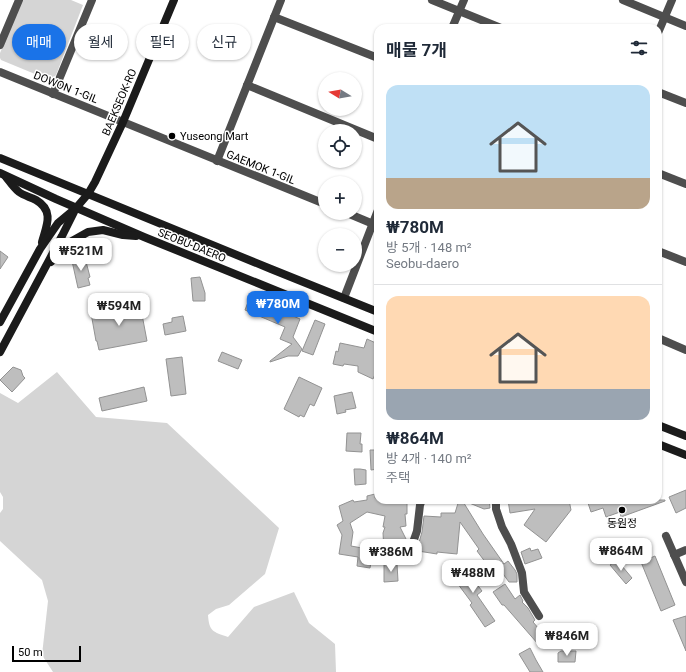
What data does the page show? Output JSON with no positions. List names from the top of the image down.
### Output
{
  "streets": {
    "main road": ["BAEKSEOK-RO", "SEOBU-DAERO"],
    "street": ["DOWON 1-GIL", "GAEMOK 1-GIL"]
  },
  "crossings": [
    ["DOWON 1-GIL", "BAEKSEOK-RO"],
    ["DOWON 1-GIL", "GAEMOK 1-GIL"],
    ["BAEKSEOK-RO", "GAEMOK 1-GIL"],
    ["BAEKSEOK-RO", "SEOBU-DAERO"]
  ],
  "places": ["Yuseong Mart", "동원정"],
  "scale_bar": "50 m",
  "north": "left",
  "page": {
    "chip": [
      "매매",
      "월세",
      "필터",
      "신규"
    ],
    "heading": "매물 7개",
    "map_buttons": ["+", "−"],
    "list": [
      {
        "name": "₩780M",
        "note": "방 5개 · 148 m² · Seobu-daero"
      },
      {
        "name": "₩864M",
        "note": "방 4개 · 140 m² · 주택"
      }
    ],
    "price": [
      "₩521M",
      "₩780M",
      "₩594M",
      "₩864M",
      "₩386M",
      "₩488M",
      "₩846M"
    ],
    "scale": "50 m"
  }
}
